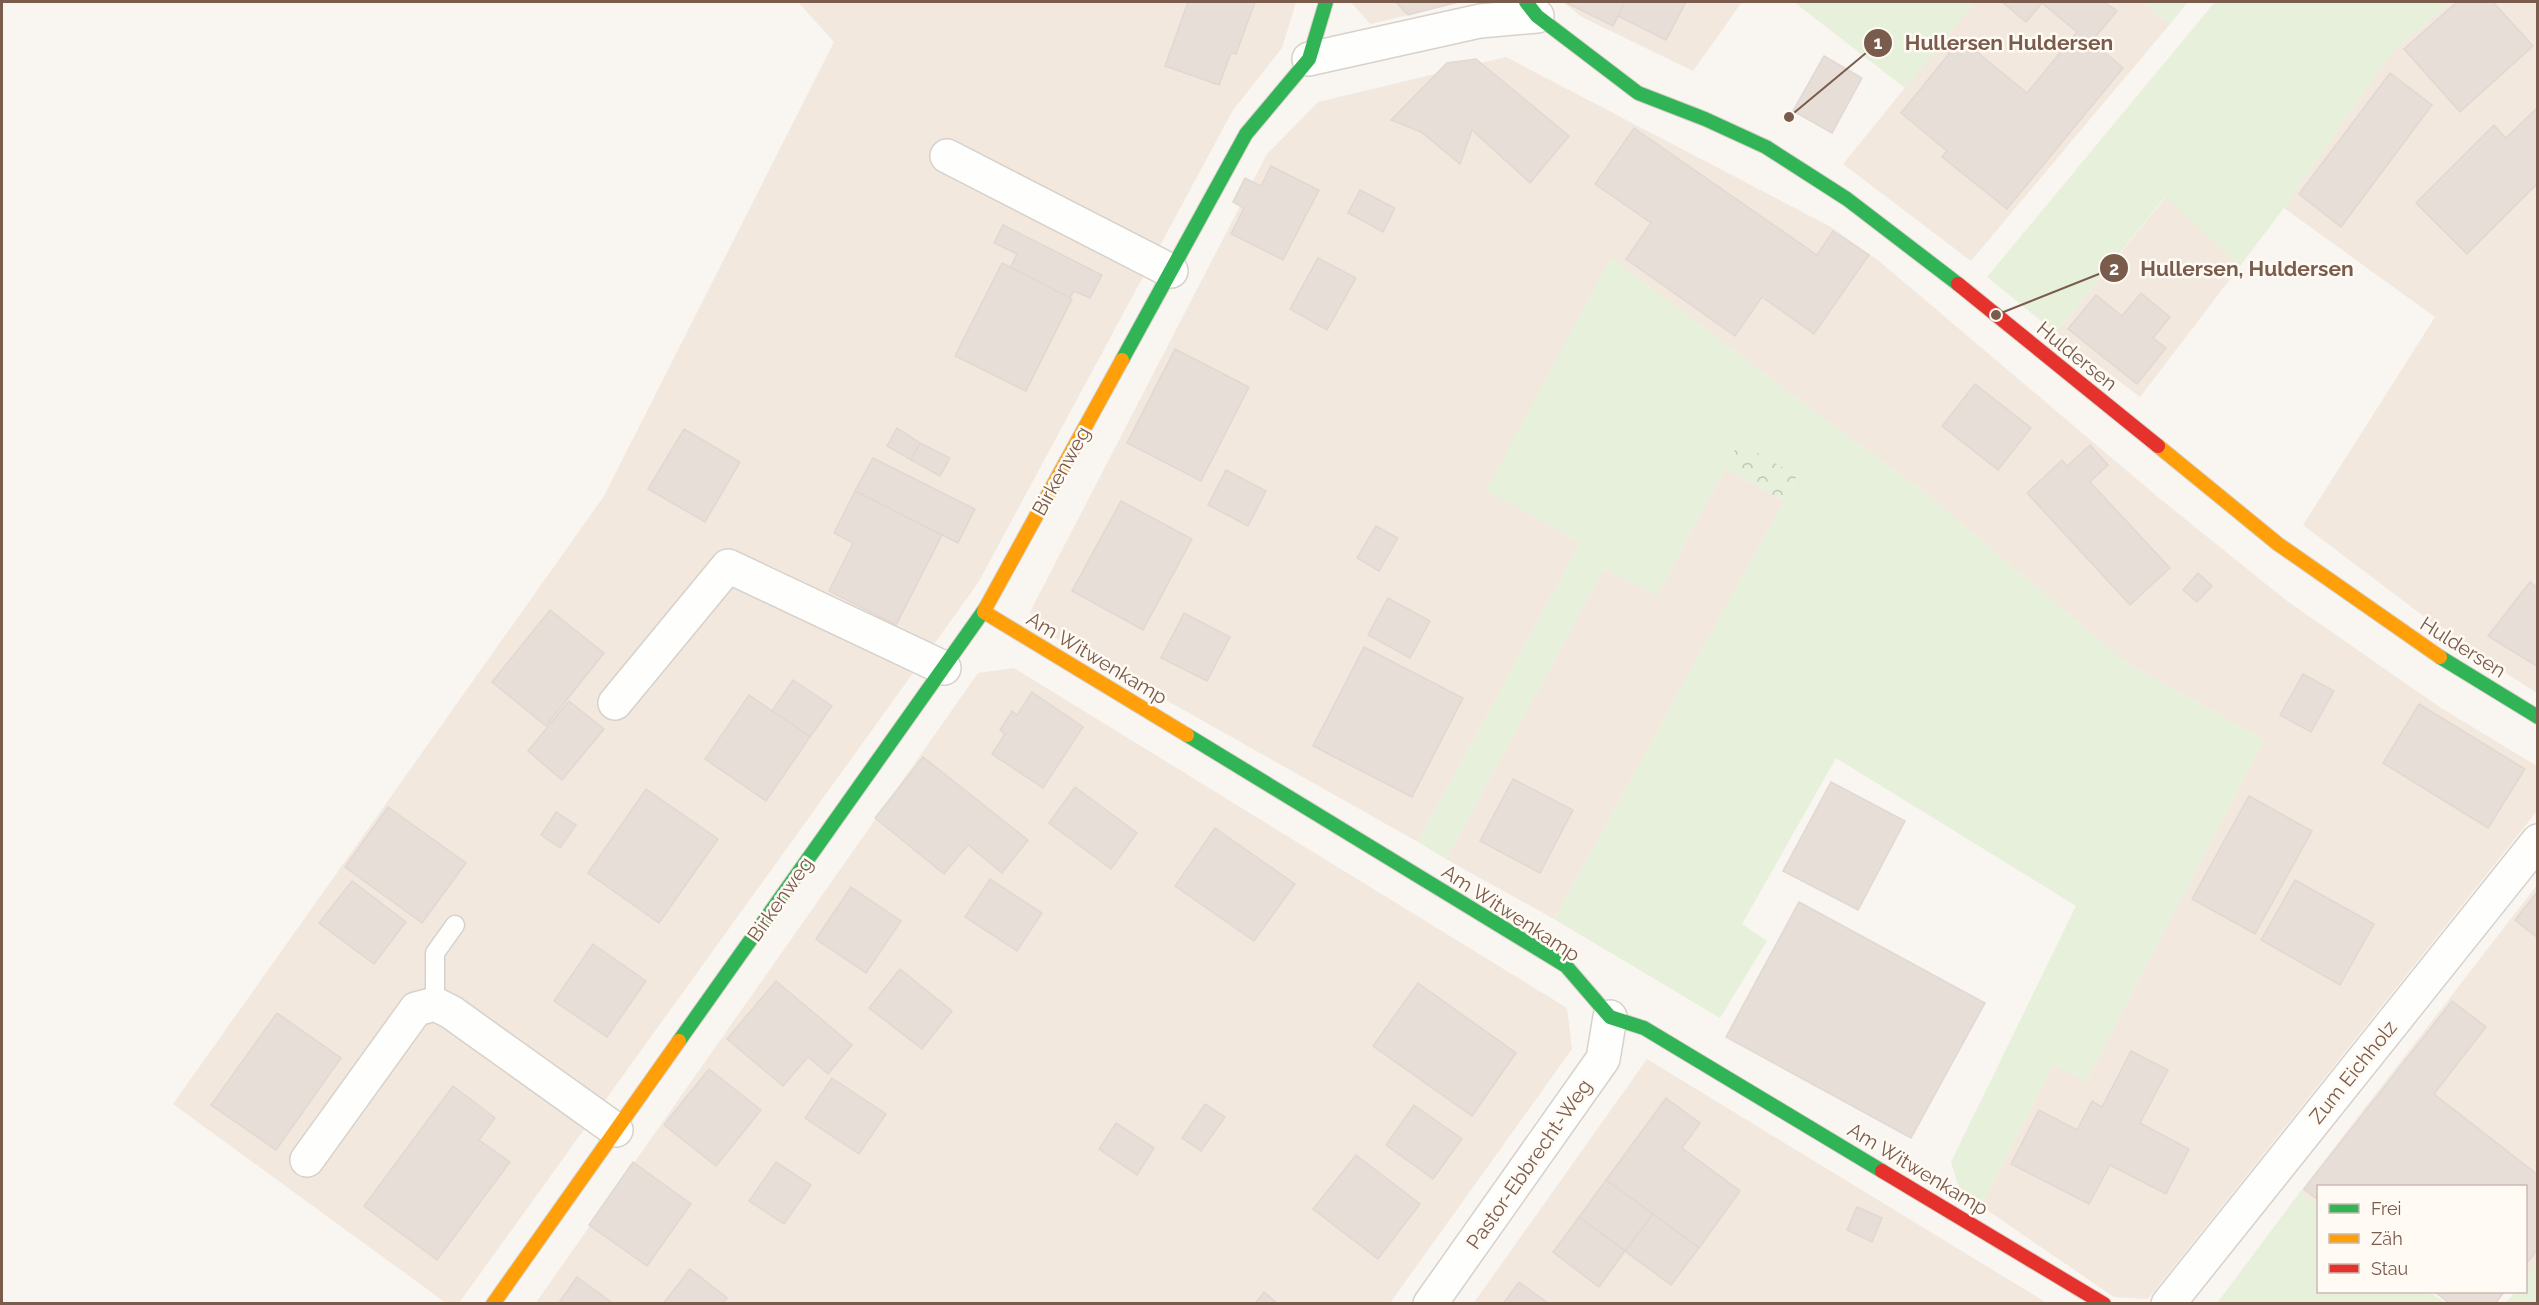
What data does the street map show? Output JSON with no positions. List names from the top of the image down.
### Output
{
  "streets": {
    "street": [
      "Huldersen",
      "Birkenweg",
      "Am Witwenkamp",
      "Zum Eichholz",
      "Pastor-Ebbrecht-Weg"
    ]
  },
  "crossings": [
    ["Birkenweg", "Am Witwenkamp"],
    ["Am Witwenkamp", "Pastor-Ebbrecht-Weg"]
  ],
  "places": ["Hullersen Huldersen", "Hullersen, Huldersen"],
  "legend": ["Frei", "Zäh", "Stau"]
}
